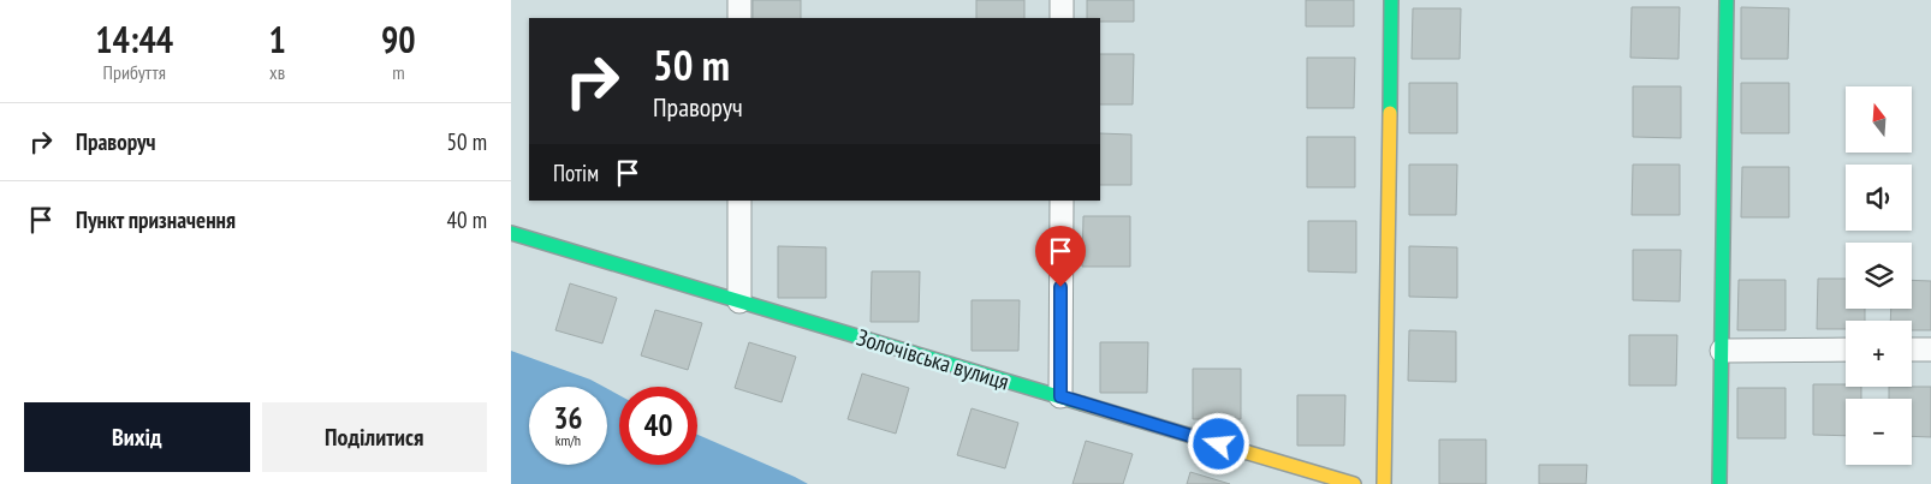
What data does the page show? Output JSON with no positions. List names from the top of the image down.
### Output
{
  "streets": {
    "street": ["Золочівська вулиця"]
  },
  "north": "top",
  "page": {
    "eta": [
      "14:44",
      "Прибуття",
      "1",
      "хв",
      "90",
      "m"
    ],
    "turn": ["50 m", "Праворуч"],
    "map_buttons": ["+", "−"],
    "list": [
      {
        "name": "Праворуч",
        "value": "50 m"
      },
      {
        "name": "Пункт призначення",
        "value": "40 m"
      }
    ],
    "then": "Потім",
    "speed": "36 km/h",
    "limit": "40",
    "buttons": ["Вихід", "Поділитися"]
  }
}
